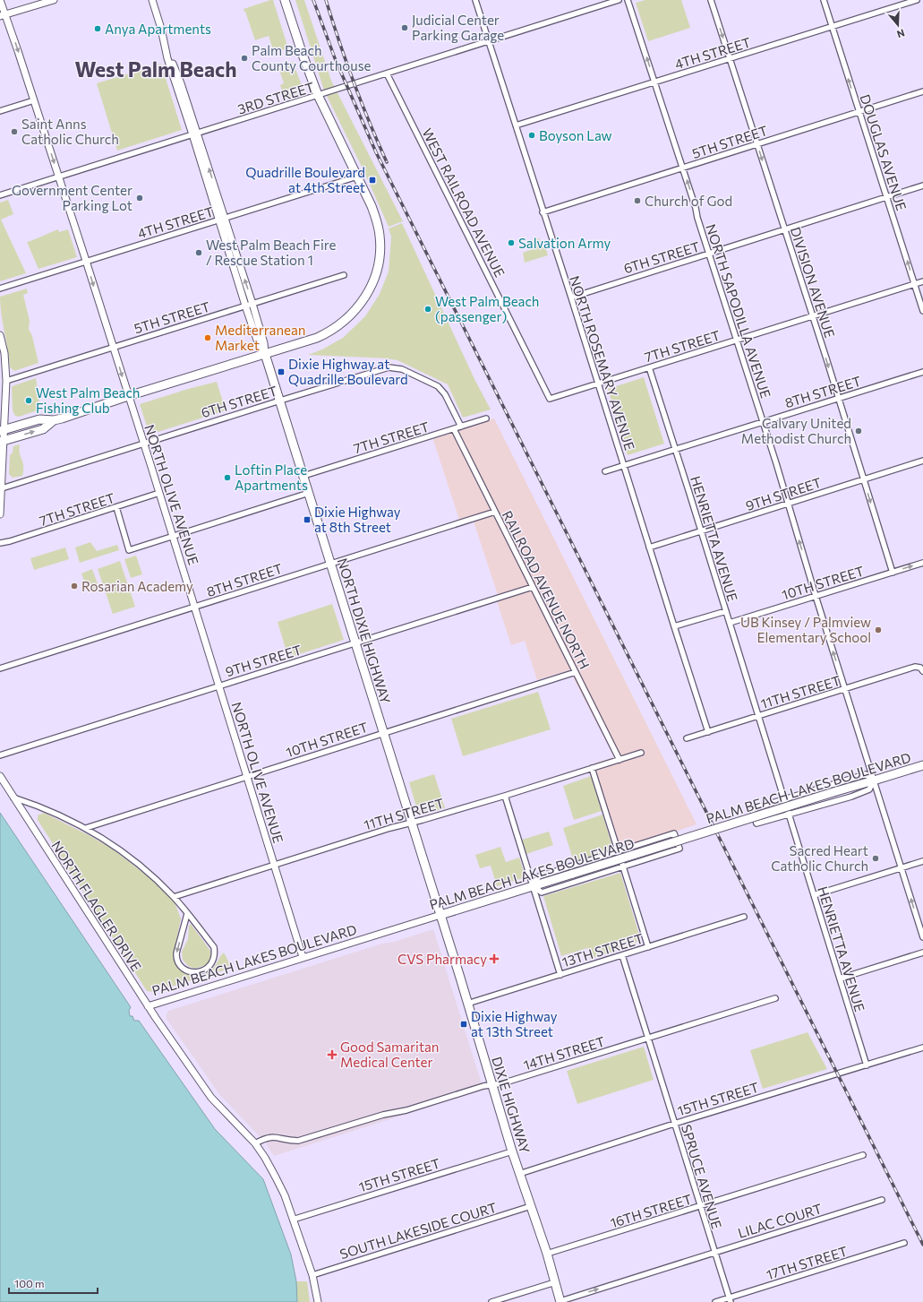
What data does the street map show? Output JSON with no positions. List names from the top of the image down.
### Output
{
  "streets": {
    "main road": ["NORTH DIXIE HIGHWAY", "PALM BEACH LAKES BOULEVARD", "DIXIE HIGHWAY"],
    "street": [
      "4TH STREET",
      "3RD STREET",
      "5TH STREET",
      "DOUGLAS AVENUE",
      "WEST RAILROAD AVENUE",
      "6TH STREET",
      "DIVISION AVENUE",
      "NORTH SAPODILLA AVENUE",
      "7TH STREET",
      "NORTH ROSEMARY AVENUE",
      "8TH STREET",
      "9TH STREET",
      "NORTH OLIVE AVENUE",
      "HENRIETTA AVENUE",
      "10TH STREET",
      "RAILROAD AVENUE NORTH",
      "11TH STREET",
      "NORTH FLAGLER DRIVE",
      "13TH STREET",
      "14TH STREET",
      "15TH STREET",
      "SPRUCE AVENUE",
      "16TH STREET",
      "LILAC COURT",
      "SOUTH LAKESIDE COURT",
      "17TH STREET"
    ]
  },
  "crossings": [
    ["4TH STREET", "DOUGLAS AVENUE"],
    ["4TH STREET", "DIVISION AVENUE"],
    ["4TH STREET", "NORTH SAPODILLA AVENUE"],
    ["4TH STREET", "NORTH ROSEMARY AVENUE"],
    ["4TH STREET", "NORTH OLIVE AVENUE"],
    ["4TH STREET", "NORTH DIXIE HIGHWAY"],
    ["3RD STREET", "WEST RAILROAD AVENUE"],
    ["3RD STREET", "NORTH ROSEMARY AVENUE"],
    ["3RD STREET", "NORTH OLIVE AVENUE"],
    ["3RD STREET", "NORTH DIXIE HIGHWAY"],
    ["5TH STREET", "DOUGLAS AVENUE"],
    ["5TH STREET", "DIVISION AVENUE"],
    ["5TH STREET", "NORTH SAPODILLA AVENUE"],
    ["5TH STREET", "NORTH ROSEMARY AVENUE"],
    ["5TH STREET", "NORTH OLIVE AVENUE"],
    ["5TH STREET", "NORTH DIXIE HIGHWAY"],
    ["DOUGLAS AVENUE", "6TH STREET"],
    ["DOUGLAS AVENUE", "7TH STREET"],
    ["WEST RAILROAD AVENUE", "7TH STREET"],
    ["6TH STREET", "DIVISION AVENUE"],
    ["6TH STREET", "NORTH SAPODILLA AVENUE"],
    ["6TH STREET", "7TH STREET"],
    ["6TH STREET", "NORTH ROSEMARY AVENUE"],
    ["6TH STREET", "NORTH OLIVE AVENUE"],
    ["6TH STREET", "NORTH DIXIE HIGHWAY"],
    ["DIVISION AVENUE", "7TH STREET"],
    ["DIVISION AVENUE", "8TH STREET"],
    ["DIVISION AVENUE", "9TH STREET"],
    ["DIVISION AVENUE", "10TH STREET"],
    ["NORTH SAPODILLA AVENUE", "7TH STREET"],
    ["NORTH SAPODILLA AVENUE", "8TH STREET"],
    ["NORTH SAPODILLA AVENUE", "9TH STREET"],
    ["NORTH SAPODILLA AVENUE", "10TH STREET"],
    ["NORTH SAPODILLA AVENUE", "11TH STREET"],
    ["NORTH SAPODILLA AVENUE", "PALM BEACH LAKES BOULEVARD"],
    ["7TH STREET", "NORTH ROSEMARY AVENUE"],
    ["7TH STREET", "NORTH OLIVE AVENUE"],
    ["7TH STREET", "HENRIETTA AVENUE"],
    ["7TH STREET", "RAILROAD AVENUE NORTH"],
    ["7TH STREET", "NORTH DIXIE HIGHWAY"],
    ["NORTH ROSEMARY AVENUE", "8TH STREET"],
    ["NORTH ROSEMARY AVENUE", "9TH STREET"],
    ["NORTH ROSEMARY AVENUE", "11TH STREET"],
    ["8TH STREET", "NORTH OLIVE AVENUE"],
    ["8TH STREET", "HENRIETTA AVENUE"],
    ["8TH STREET", "RAILROAD AVENUE NORTH"],
    ["8TH STREET", "NORTH DIXIE HIGHWAY"],
    ["9TH STREET", "NORTH OLIVE AVENUE"],
    ["9TH STREET", "HENRIETTA AVENUE"],
    ["9TH STREET", "RAILROAD AVENUE NORTH"],
    ["9TH STREET", "NORTH DIXIE HIGHWAY"],
    ["NORTH OLIVE AVENUE", "10TH STREET"],
    ["NORTH OLIVE AVENUE", "11TH STREET"],
    ["NORTH OLIVE AVENUE", "PALM BEACH LAKES BOULEVARD"],
    ["HENRIETTA AVENUE", "10TH STREET"],
    ["HENRIETTA AVENUE", "11TH STREET"],
    ["HENRIETTA AVENUE", "15TH STREET"],
    ["10TH STREET", "RAILROAD AVENUE NORTH"],
    ["10TH STREET", "NORTH DIXIE HIGHWAY"],
    ["10TH STREET", "NORTH FLAGLER DRIVE"],
    ["RAILROAD AVENUE NORTH", "11TH STREET"],
    ["NORTH DIXIE HIGHWAY", "11TH STREET"],
    ["NORTH DIXIE HIGHWAY", "PALM BEACH LAKES BOULEVARD"],
    ["NORTH DIXIE HIGHWAY", "DIXIE HIGHWAY"],
    ["11TH STREET", "NORTH FLAGLER DRIVE"],
    ["PALM BEACH LAKES BOULEVARD", "NORTH FLAGLER DRIVE"],
    ["PALM BEACH LAKES BOULEVARD", "DIXIE HIGHWAY"],
    ["NORTH FLAGLER DRIVE", "14TH STREET"],
    ["NORTH FLAGLER DRIVE", "15TH STREET"],
    ["NORTH FLAGLER DRIVE", "SOUTH LAKESIDE COURT"],
    ["13TH STREET", "DIXIE HIGHWAY"],
    ["13TH STREET", "SPRUCE AVENUE"],
    ["14TH STREET", "DIXIE HIGHWAY"],
    ["14TH STREET", "SPRUCE AVENUE"],
    ["15TH STREET", "DIXIE HIGHWAY"],
    ["15TH STREET", "SPRUCE AVENUE"],
    ["DIXIE HIGHWAY", "16TH STREET"],
    ["DIXIE HIGHWAY", "LILAC COURT"],
    ["DIXIE HIGHWAY", "SOUTH LAKESIDE COURT"],
    ["SPRUCE AVENUE", "16TH STREET"],
    ["SPRUCE AVENUE", "LILAC COURT"],
    ["SPRUCE AVENUE", "17TH STREET"]
  ],
  "one_way": [
    "DOUGLAS AVENUE",
    "DIVISION AVENUE",
    "NORTH SAPODILLA AVENUE",
    "LILAC COURT"
  ],
  "districts": ["West Palm Beach"],
  "places": {
    "other": [
      "Judicial Center Parking Garage",
      "Anya Apartments",
      "Palm Beach County Courthouse",
      "Saint Anns Catholic Church",
      "Boyson Law",
      "Government Center Parking Lot",
      "Church of God",
      "Salvation Army",
      "West Palm Beach Fire / Rescue Station 1",
      "West Palm Beach (passenger)",
      "Mediterranean Market",
      "West Palm Beach Fishing Club",
      "Calvary United Methodist Church",
      "Loftin Place Apartments",
      "Rosarian Academy",
      "UB Kinsey / Palmview Elementary School",
      "Sacred Heart Catholic Church"
    ],
    "transit": [
      "Quadrille Boulevard at 4th Street",
      "Dixie Highway at Quadrille Boulevard",
      "Dixie Highway at 8th Street",
      "Dixie Highway at 13th Street"
    ],
    "health": ["CVS Pharmacy", "Good Samaritan Medical Center"]
  },
  "scale_bar": "100 m",
  "north": "bottom"
}
